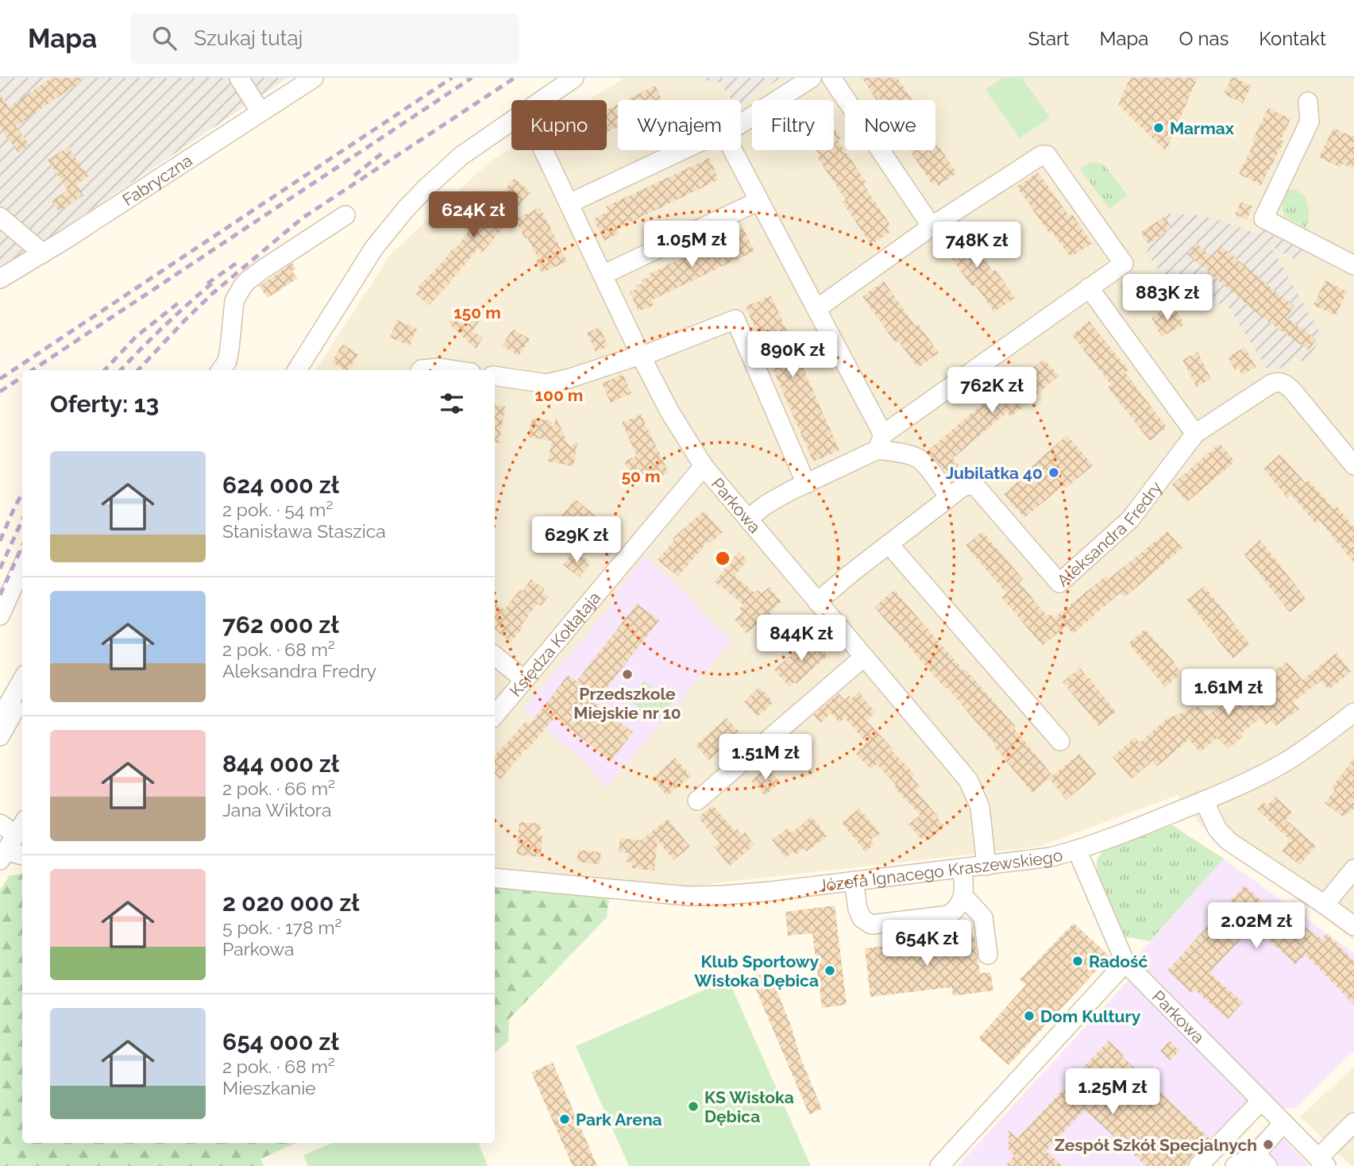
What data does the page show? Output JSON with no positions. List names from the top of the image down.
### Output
{
  "streets": {
    "street": [
      "Fabryczna",
      "Parkowa",
      "Aleksandra Fredry",
      "Księdza Kołłątaja",
      "Józefa Ignacego Kraszewskiego"
    ]
  },
  "crossings": [
    ["Parkowa", "Aleksandra Fredry"],
    ["Parkowa", "Księdza Kołłątaja"],
    ["Parkowa", "Józefa Ignacego Kraszewskiego"]
  ],
  "places": [
    "Marmax",
    "Jubilatka 40",
    "Przedszkole Miejskie nr 10",
    "Radość",
    "Klub Sportowy Wisłoka Dębica",
    "Dom Kultury",
    "KS Wisłoka Dębica",
    "Park Arena",
    "Zespół Szkół Specjalnych"
  ],
  "page": {
    "header": "Mapa",
    "search": "Szukaj tutaj",
    "nav": [
      "Start",
      "Mapa",
      "O nas",
      "Kontakt"
    ],
    "chip": [
      "Kupno",
      "Wynajem",
      "Filtry",
      "Nowe"
    ],
    "price": [
      "624K zł",
      "1.05M zł",
      "748K zł",
      "883K zł",
      "890K zł",
      "762K zł",
      "629K zł",
      "844K zł",
      "1.61M zł",
      "1.51M zł",
      "2.02M zł",
      "654K zł",
      "1.25M zł"
    ],
    "heading": "Oferty: 13",
    "list": [
      {
        "name": "624 000 zł",
        "note": "2 pok. · 54 m² · Stanisława Staszica"
      },
      {
        "name": "762 000 zł",
        "note": "2 pok. · 68 m² · Aleksandra Fredry"
      },
      {
        "name": "844 000 zł",
        "note": "2 pok. · 66 m² · Jana Wiktora"
      },
      {
        "name": "2 020 000 zł",
        "note": "5 pok. · 178 m² · Parkowa"
      },
      {
        "name": "654 000 zł",
        "note": "2 pok. · 68 m² · Mieszkanie"
      }
    ]
  },
  "rings": ["150 m", "100 m", "50 m"]
}
